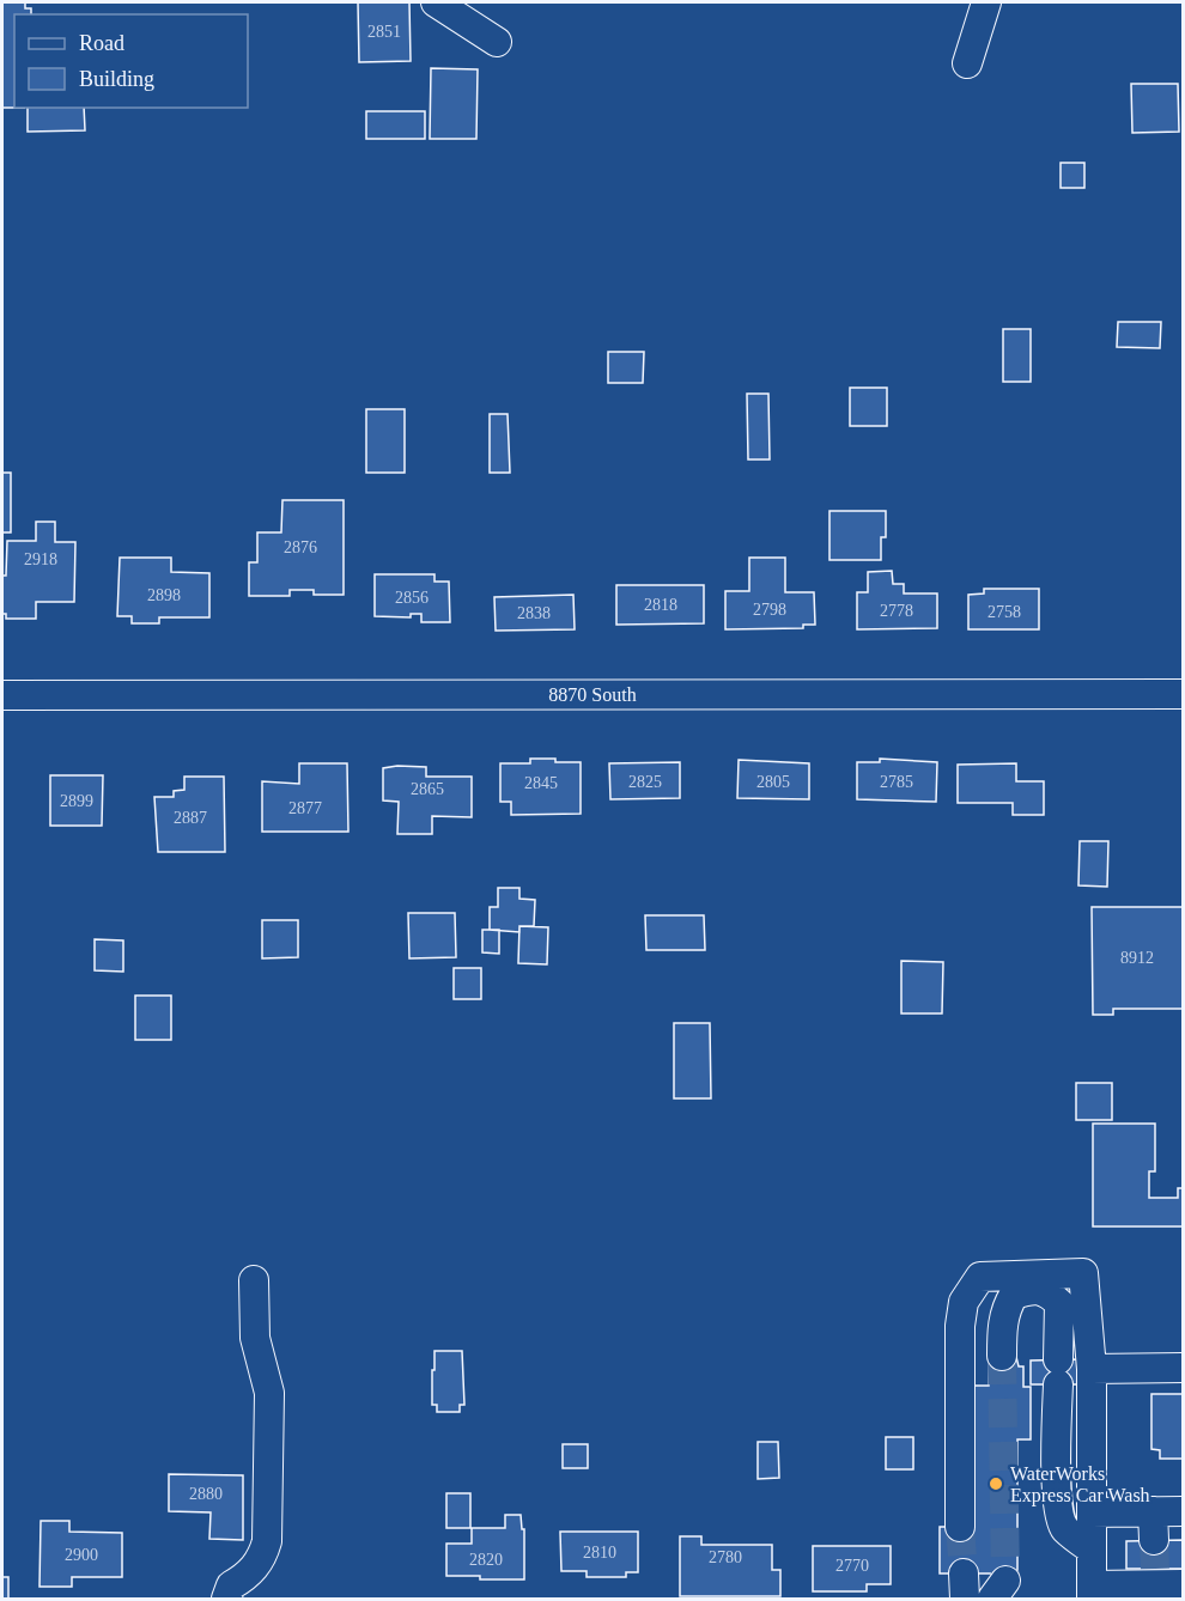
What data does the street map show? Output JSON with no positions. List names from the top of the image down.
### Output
{
  "streets": {
    "street": ["8870 South"]
  },
  "places": ["WaterWorks Express Car Wash"],
  "house_numbers": [
    "2851",
    "2876",
    "2918",
    "2898",
    "2856",
    "2818",
    "2798",
    "2778",
    "2758",
    "2838",
    "2825",
    "2805",
    "2785",
    "2845",
    "2865",
    "2899",
    "2877",
    "2887",
    "8912",
    "2880",
    "2810",
    "2900",
    "2780",
    "2820",
    "2770"
  ],
  "legend": ["Road", "Building"]
}
